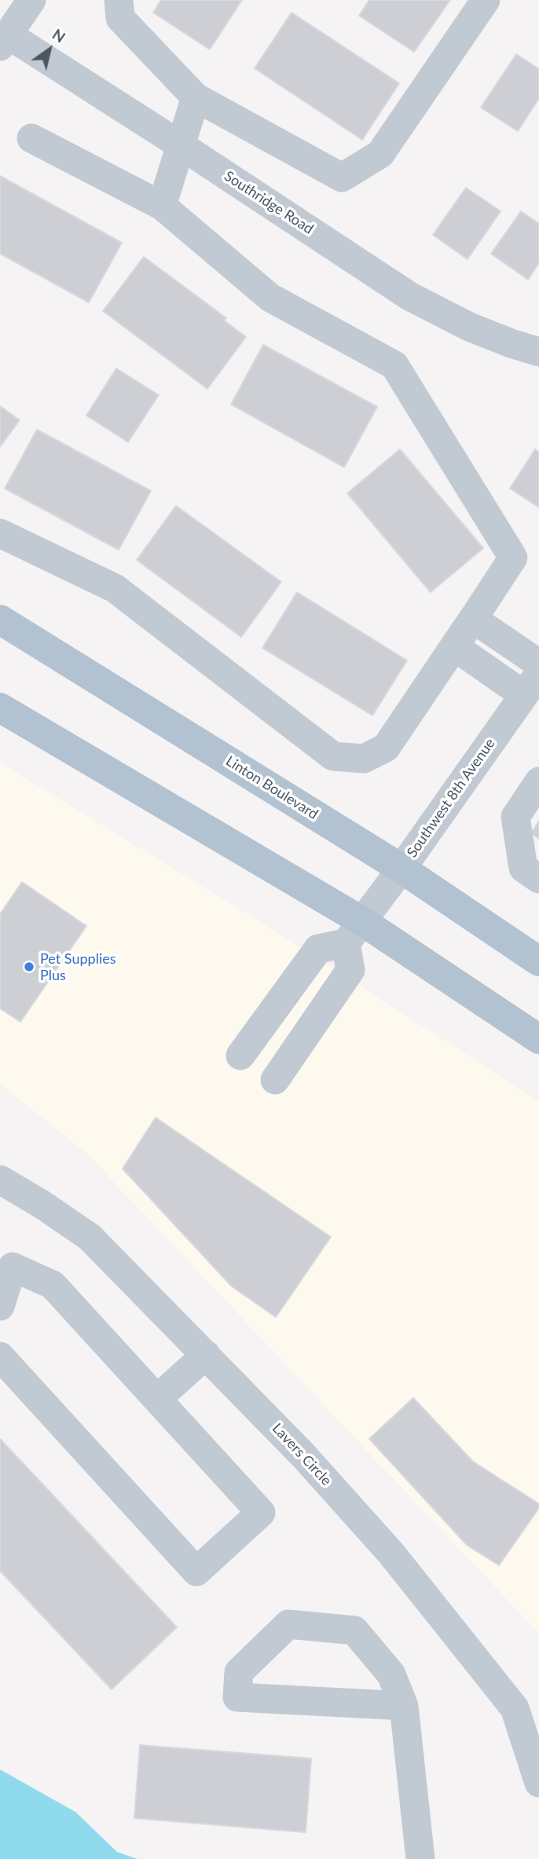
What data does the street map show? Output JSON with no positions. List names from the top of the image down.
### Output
{
  "streets": {
    "main road": ["Linton Boulevard"],
    "street": ["Southridge Road", "Southwest 8th Avenue", "Lavers Circle"]
  },
  "crossings": [
    ["Linton Boulevard", "Southwest 8th Avenue"]
  ],
  "places": ["Pet Supplies Plus"],
  "north": "top right"
}
